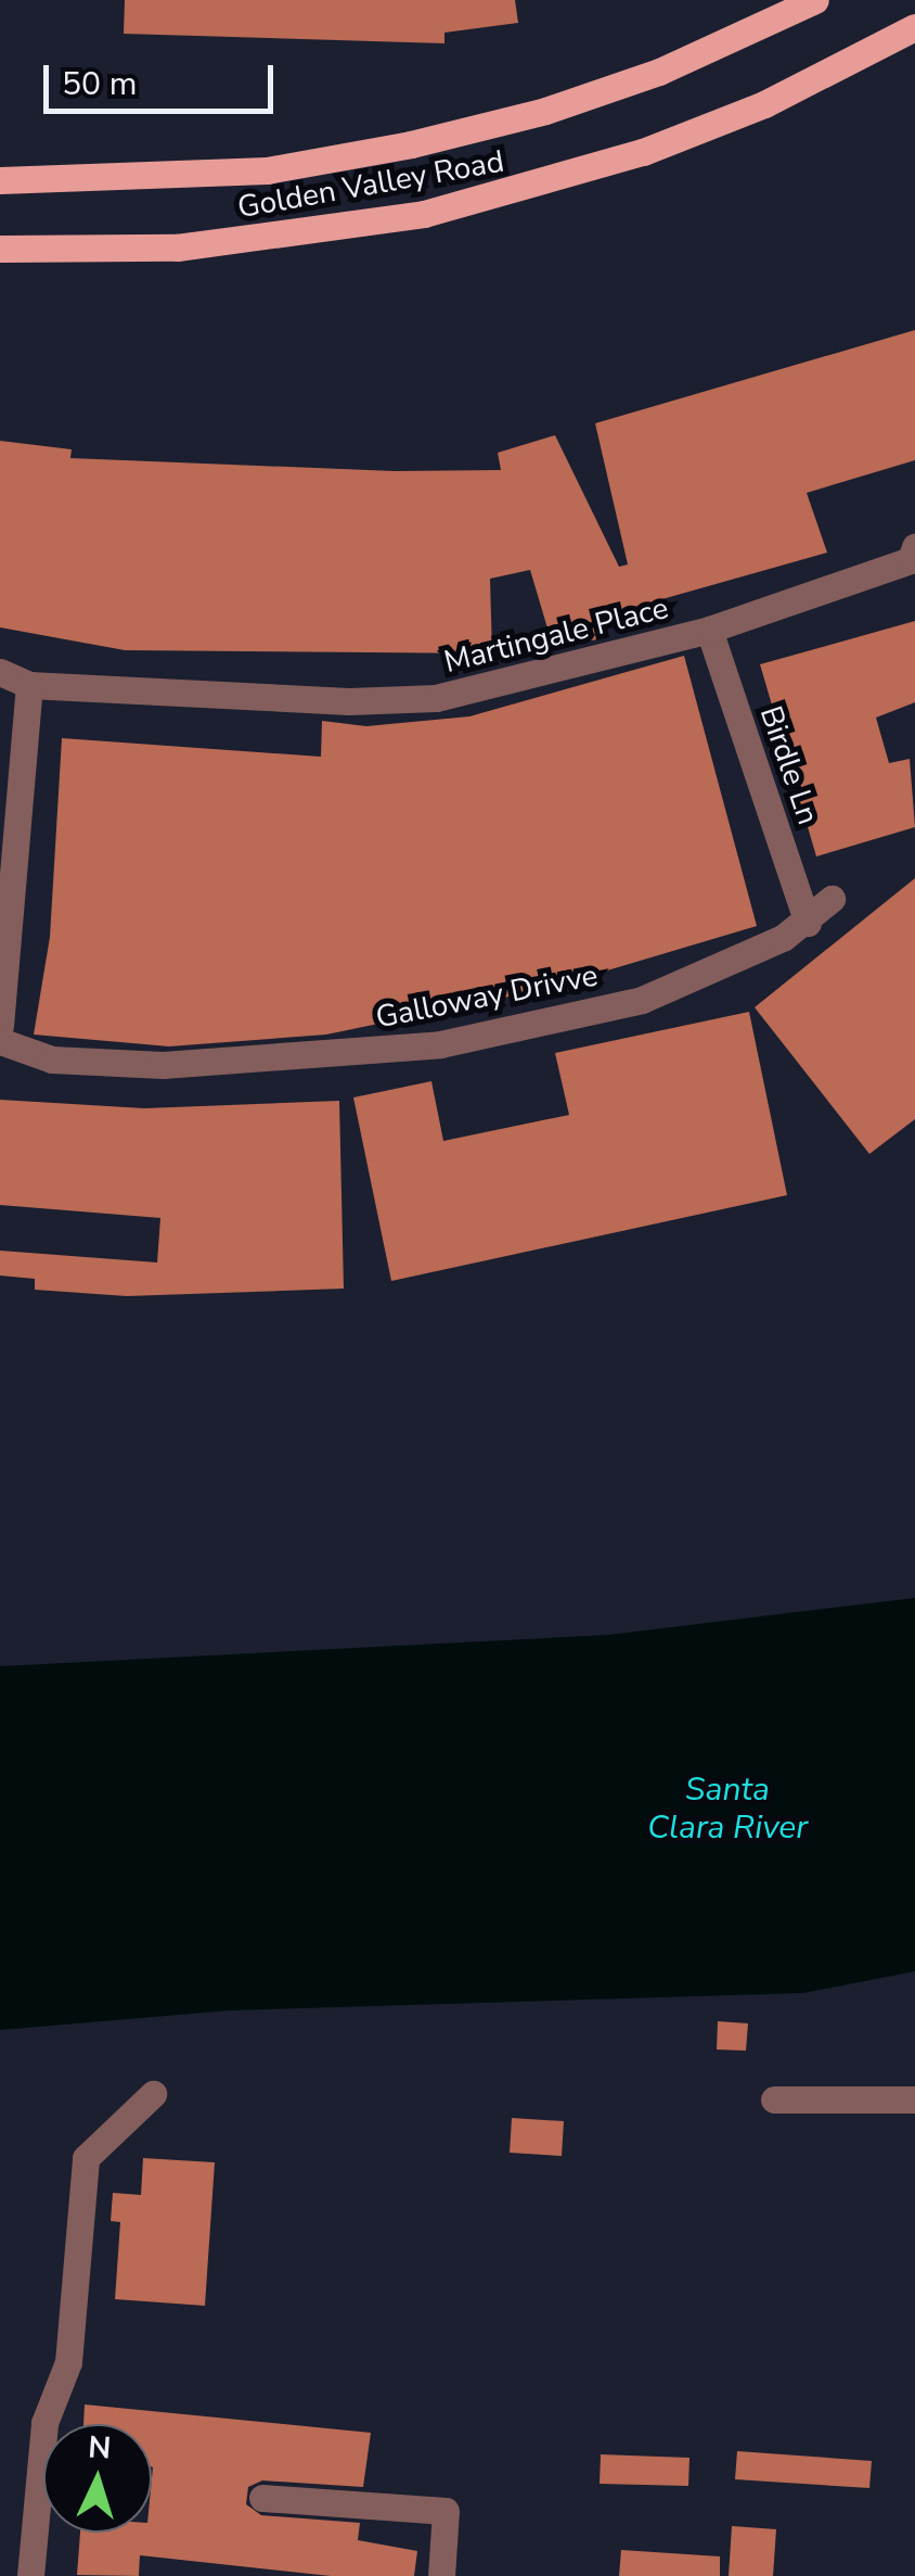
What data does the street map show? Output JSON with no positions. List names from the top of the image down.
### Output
{
  "streets": {
    "main road": ["Golden Valley Road"],
    "street": ["Martingale Place", "Birdle Ln", "Galloway Drivve"]
  },
  "crossings": [
    ["Martingale Place", "Birdle Ln"],
    ["Birdle Ln", "Galloway Drivve"]
  ],
  "water": ["Santa Clara River"],
  "scale_bar": "50 m",
  "north": "top"
}
